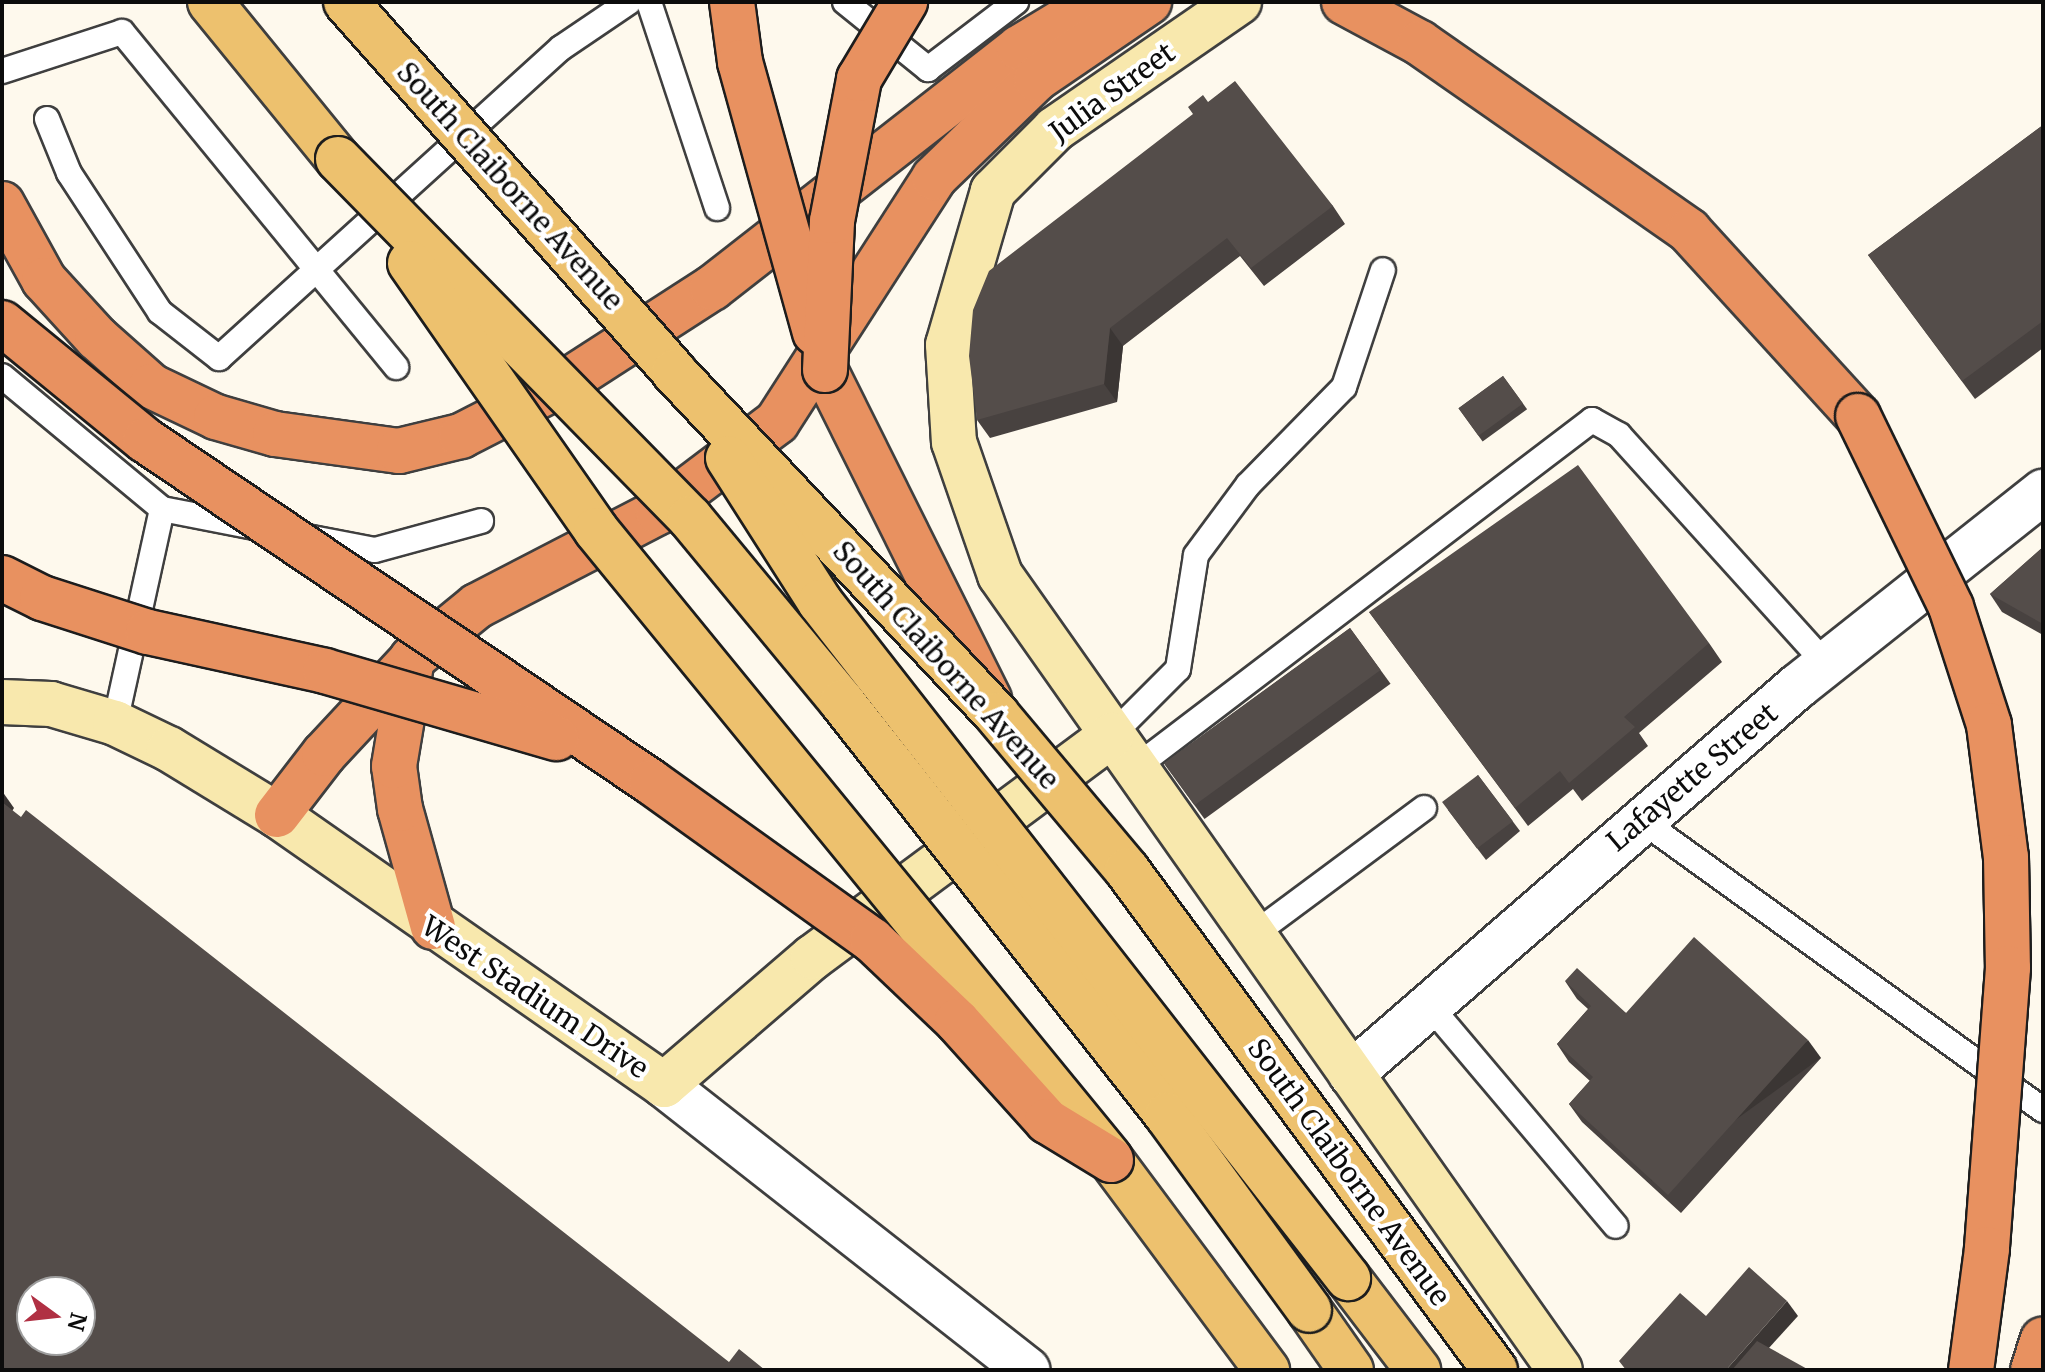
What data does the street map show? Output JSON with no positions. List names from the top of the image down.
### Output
{
  "streets": {
    "main road": ["South Claiborne Avenue"],
    "street": ["Julia Street", "Lafayette Street", "West Stadium Drive"]
  },
  "crossings": [
    ["Julia Street", "South Claiborne Avenue"],
    ["South Claiborne Avenue", "Lafayette Street"]
  ],
  "north": "right"
}
